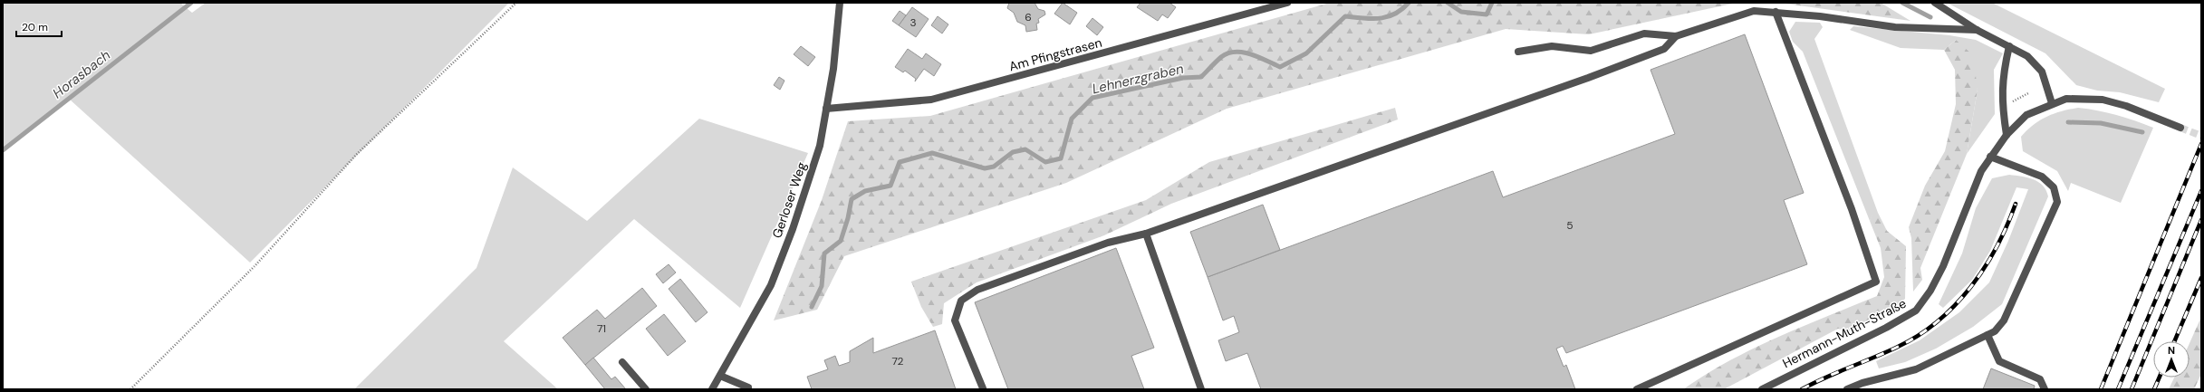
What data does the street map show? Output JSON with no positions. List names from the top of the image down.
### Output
{
  "streets": {
    "street": ["Am Pfingstrasen", "Gerloser Weg", "Hermann-Muth-Straße"]
  },
  "crossings": [
    ["Am Pfingstrasen", "Gerloser Weg"]
  ],
  "water": ["Horasbach", "Lehnerzgraben"],
  "house_numbers": [
    "6",
    "3",
    "5",
    "71",
    "72"
  ],
  "scale_bar": "20 m",
  "north": "top"
}
